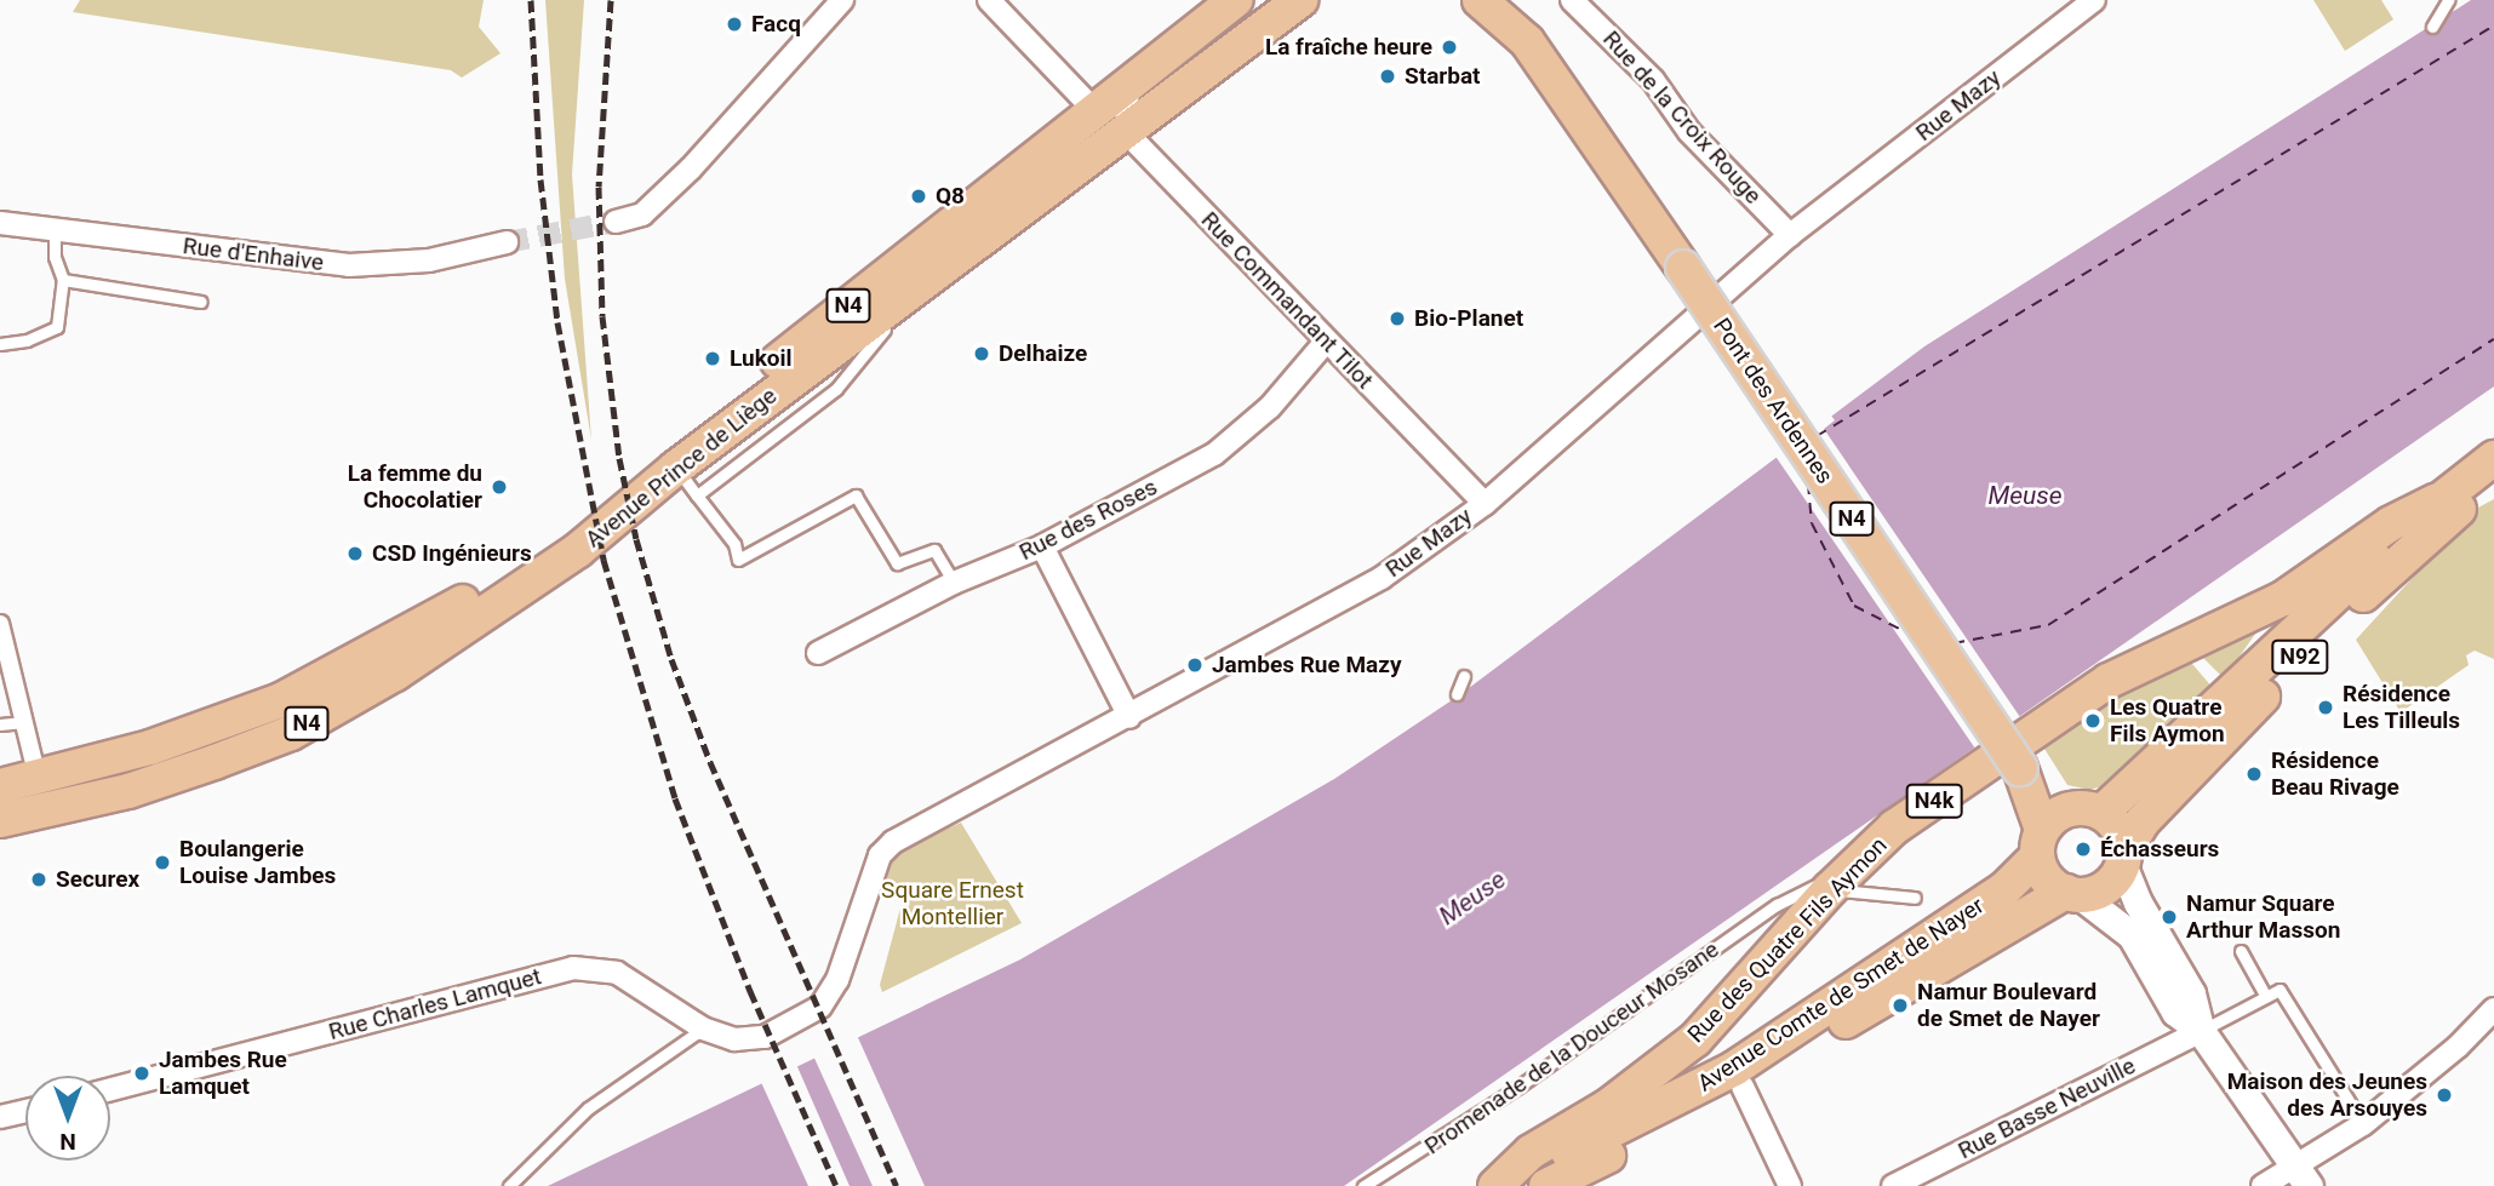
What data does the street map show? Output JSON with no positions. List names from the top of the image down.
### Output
{
  "streets": {
    "main road": [
      "N4",
      "Pont des Ardennes",
      "Avenue Prince de Liège",
      "N92",
      "N4k",
      "Rue des Quatre Fils Aymon",
      "Avenue Comte de Smet de Nayer"
    ],
    "street": [
      "Rue Mazy",
      "Rue de la Croix Rouge",
      "Rue d'Enhaive",
      "Rue Commandant Tilot",
      "Rue des Roses",
      "Rue Charles Lamquet",
      "Rue Basse Neuville"
    ],
    "lane": ["Promenade de la Douceur Mosane"]
  },
  "crossings": [
    ["Rue Mazy", "Rue de la Croix Rouge"],
    ["Rue Mazy", "Rue Commandant Tilot"],
    ["Rue Mazy", "Rue Charles Lamquet"],
    ["Rue Commandant Tilot", "Avenue Prince de Liège"],
    ["Rue Commandant Tilot", "Rue des Roses"],
    ["N4", "Pont des Ardennes"],
    ["N4", "N92"],
    ["N4", "Avenue Comte de Smet de Nayer"],
    ["N92", "Rue des Quatre Fils Aymon"],
    ["N92", "Avenue Comte de Smet de Nayer"],
    ["Rue des Quatre Fils Aymon", "Avenue Comte de Smet de Nayer"],
    ["Rue des Quatre Fils Aymon", "Promenade de la Douceur Mosane"]
  ],
  "water": ["Meuse"],
  "parks": ["Square Ernest Montellier"],
  "places": [
    "Facq",
    "La fraîche heure",
    "Starbat",
    "Q8",
    "Bio-Planet",
    "Delhaize",
    "Lukoil",
    "La femme du Chocolatier",
    "CSD Ingénieurs",
    "Jambes Rue Mazy",
    "Résidence Les Tilleuls",
    "Les Quatre Fils Aymon",
    "Résidence Beau Rivage",
    "Échasseurs",
    "Boulangerie Louise Jambes",
    "Securex",
    "Namur Square Arthur Masson",
    "Namur Boulevard de Smet de Nayer",
    "Jambes Rue Lamquet",
    "Maison des Jeunes des Arsouyes"
  ],
  "north": "bottom"
}
